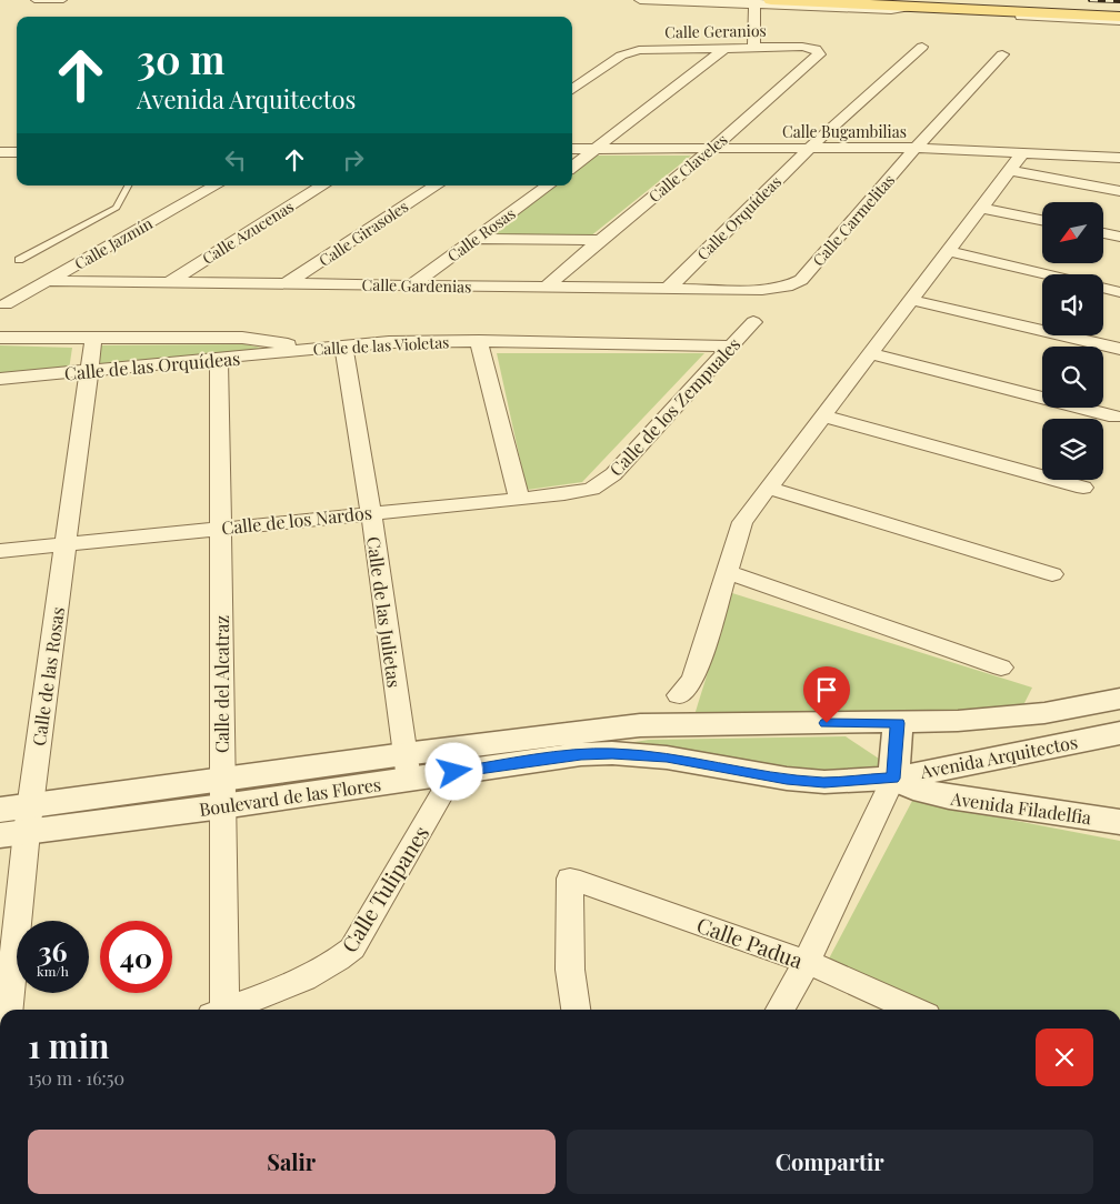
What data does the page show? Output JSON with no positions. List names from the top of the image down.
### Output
{
  "streets": {
    "street": [
      "Calle Geranios",
      "Calle Bugambilias",
      "Calle Claveles",
      "Calle Orquídeas",
      "Calle Carmelitas",
      "Calle Azucenas",
      "Calle Girasoles",
      "Calle Rosas",
      "Calle Jazmín",
      "Calle Gardenias",
      "Calle de las Violetas",
      "Calle de las Orquídeas",
      "Calle de los Zempuales",
      "Calle de los Nardos",
      "Calle de las Julietas",
      "Calle de las Rosas",
      "Calle del Alcatraz",
      "Avenida Arquitectos",
      "Boulevard de las Flores",
      "Avenida Filadelfia",
      "Calle Tulipanes",
      "Calle Padua"
    ]
  },
  "crossings": [
    ["Calle Geranios", "Calle Claveles"],
    ["Calle Bugambilias", "Calle Claveles"],
    ["Calle Bugambilias", "Calle Orquídeas"],
    ["Calle Bugambilias", "Calle Carmelitas"],
    ["Calle Claveles", "Calle Gardenias"],
    ["Calle Orquídeas", "Calle Gardenias"],
    ["Calle Carmelitas", "Calle Gardenias"],
    ["Calle Azucenas", "Calle Gardenias"],
    ["Calle Girasoles", "Calle Gardenias"],
    ["Calle Rosas", "Calle Gardenias"],
    ["Calle Jazmín", "Calle Gardenias"],
    ["Calle de las Violetas", "Calle de las Orquídeas"],
    ["Calle de las Violetas", "Calle de los Zempuales"],
    ["Calle de las Violetas", "Calle de las Julietas"],
    ["Calle de las Violetas", "Calle de las Rosas"],
    ["Calle de las Orquídeas", "Calle de las Rosas"],
    ["Calle de las Orquídeas", "Calle del Alcatraz"],
    ["Calle de los Zempuales", "Calle de los Nardos"],
    ["Calle de los Nardos", "Calle de las Julietas"],
    ["Calle de los Nardos", "Calle de las Rosas"],
    ["Calle de los Nardos", "Calle del Alcatraz"],
    ["Calle de las Julietas", "Boulevard de las Flores"],
    ["Calle de las Rosas", "Boulevard de las Flores"],
    ["Calle del Alcatraz", "Boulevard de las Flores"],
    ["Avenida Arquitectos", "Boulevard de las Flores"],
    ["Avenida Arquitectos", "Avenida Filadelfia"],
    ["Boulevard de las Flores", "Calle Tulipanes"]
  ],
  "north": "bottom left",
  "page": {
    "turn": ["30 m", "Avenida Arquitectos"],
    "speed": "36 km/h",
    "limit": "40",
    "heading": ["1 min", "150 m · 16:50"],
    "buttons": ["Salir", "Compartir"]
  }
}
